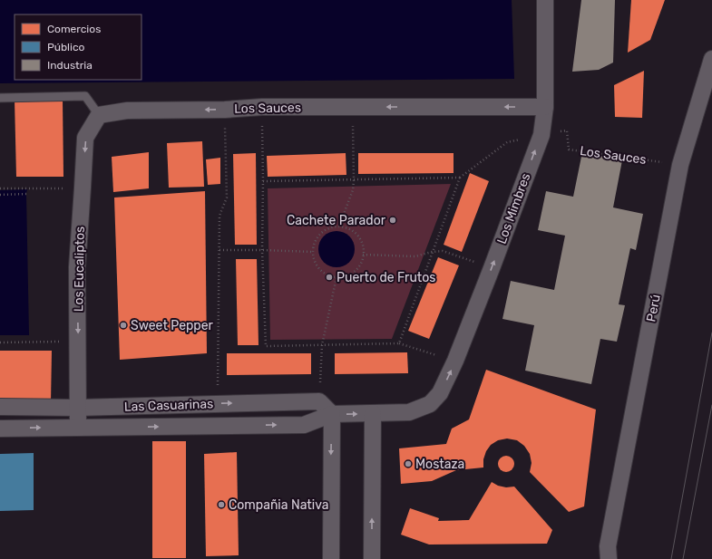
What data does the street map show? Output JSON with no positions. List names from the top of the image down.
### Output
{
  "streets": {
    "street": [
      "Los Sauces",
      "Los Mimbres",
      "Los Eucaliptos",
      "Perú",
      "Las Casuarinas"
    ]
  },
  "crossings": [
    ["Los Sauces", "Los Mimbres"],
    ["Los Sauces", "Los Eucaliptos"],
    ["Los Sauces", "Perú"],
    ["Los Mimbres", "Las Casuarinas"],
    ["Los Eucaliptos", "Las Casuarinas"]
  ],
  "one_way": ["Los Sauces", "Los Mimbres", "Los Eucaliptos"],
  "places": [
    "Cachete Parador",
    "Puerto de Frutos",
    "Sweet Pepper",
    "Mostaza",
    "Compañia Nativa"
  ],
  "legend": ["Comercios", "Público", "Industria"]
}
